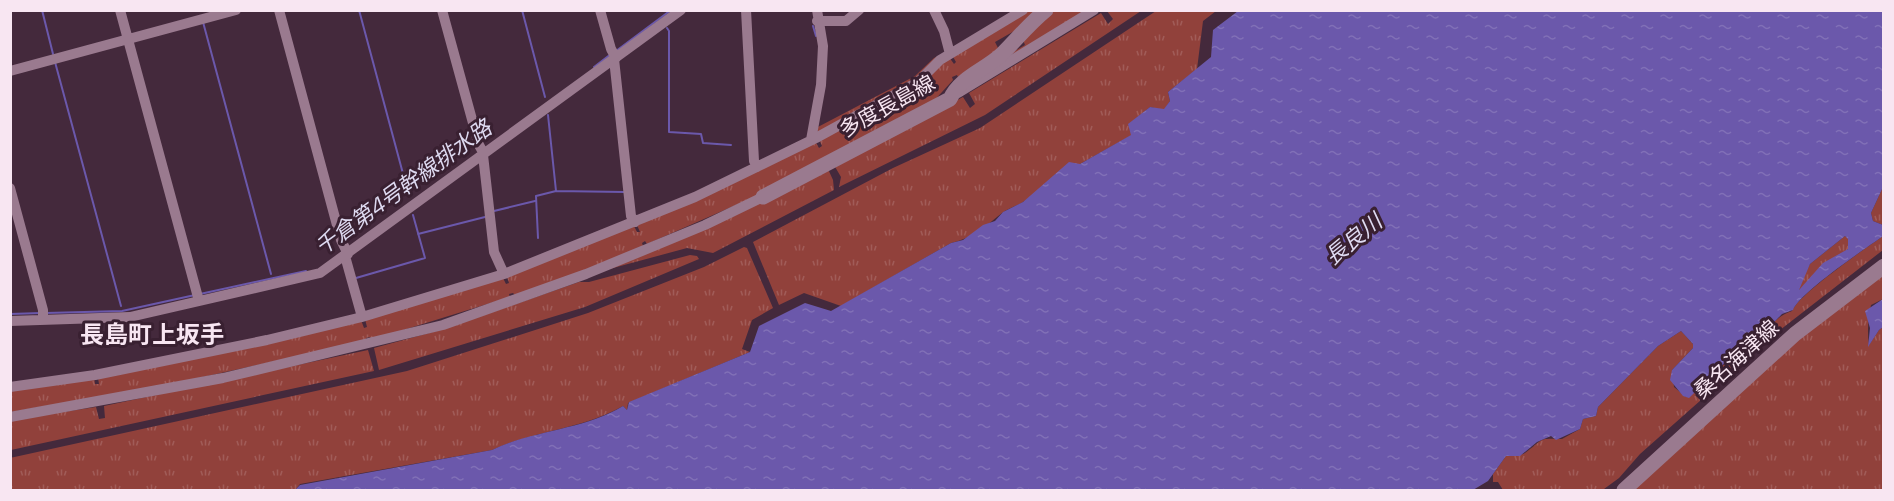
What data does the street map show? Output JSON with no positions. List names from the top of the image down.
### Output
{
  "streets": {
    "main road": ["多度長島線", "桑名海津線"]
  },
  "districts": ["長島町上坂手"],
  "water": ["千倉第4号幹線排水路", "長良川"]
}
